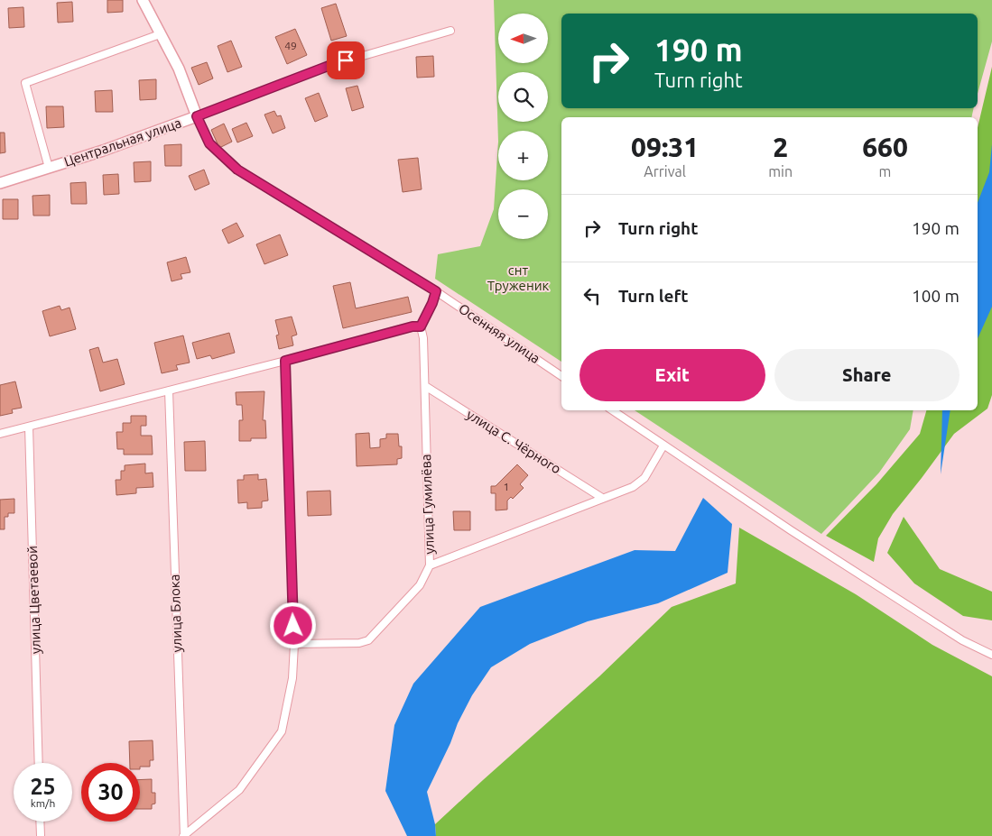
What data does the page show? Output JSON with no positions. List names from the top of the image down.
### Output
{
  "streets": {
    "street": [
      "Центральная улица",
      "Осенняя улица",
      "улица С. Чёрного",
      "улица Гумилёва",
      "улица Цветаевой",
      "улица Блока"
    ]
  },
  "crossings": [
    ["Центральная улица", "Осенняя улица"],
    ["улица С. Чёрного", "улица Гумилёва"]
  ],
  "parks": ["снт Труженик"],
  "house_numbers": ["49", "1"],
  "north": "left",
  "page": {
    "map_buttons": ["+", "−"],
    "turn": ["190 m", "Turn right"],
    "eta": [
      "09:31",
      "Arrival",
      "2",
      "min",
      "660",
      "m"
    ],
    "list": [
      {
        "name": "Turn right",
        "value": "190 m"
      },
      {
        "name": "Turn left",
        "value": "100 m"
      }
    ],
    "buttons": ["Exit", "Share"],
    "speed": "25 km/h",
    "limit": "30"
  }
}
